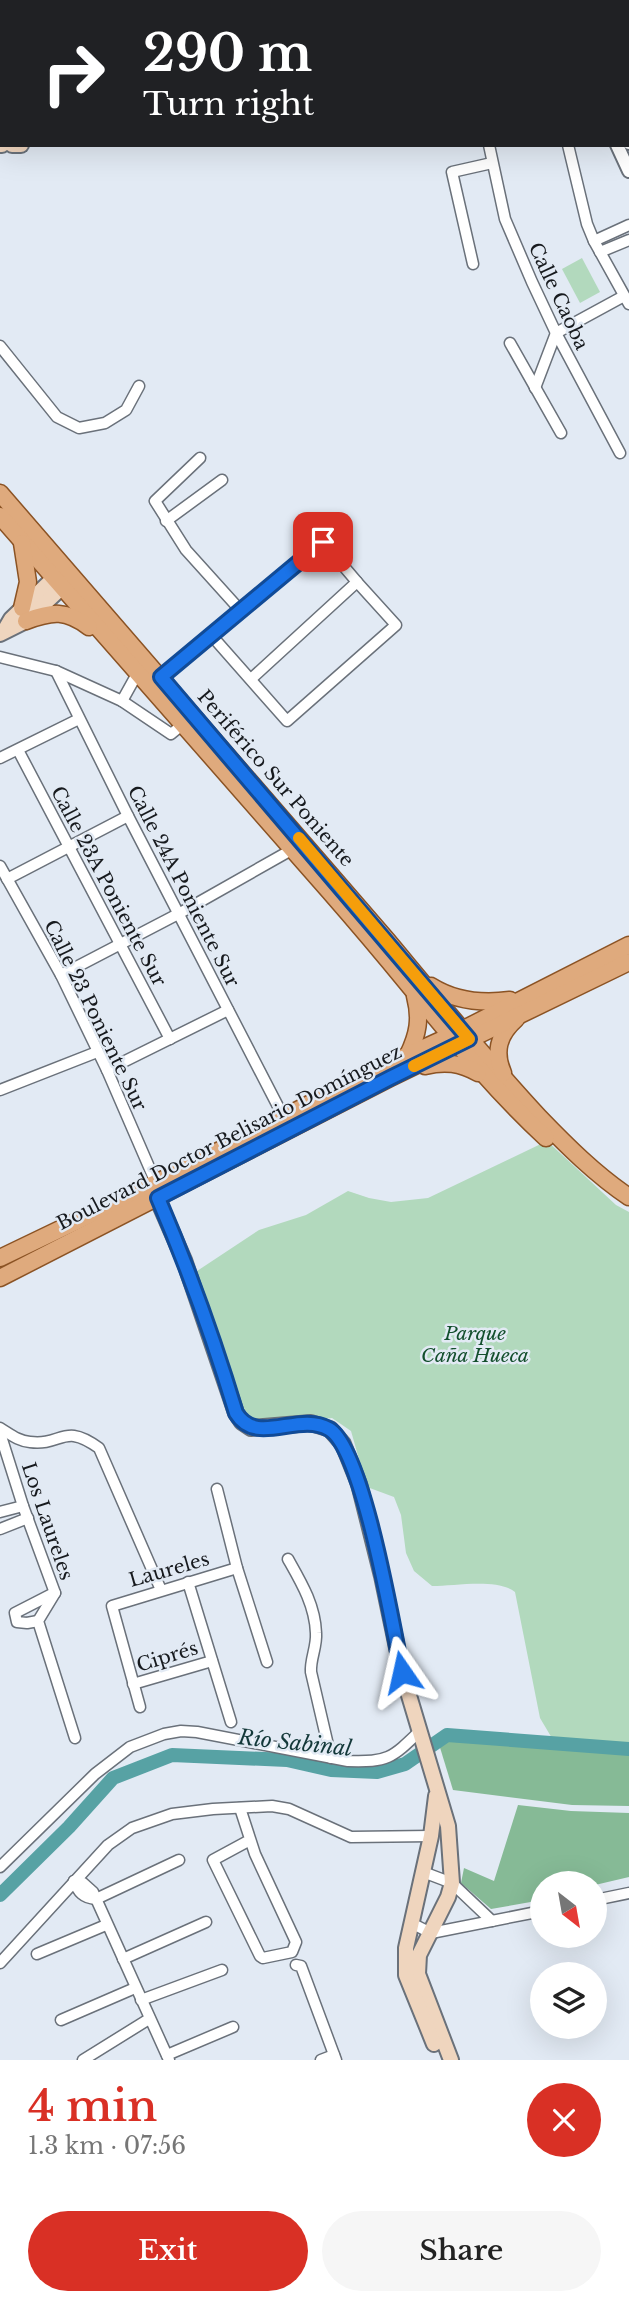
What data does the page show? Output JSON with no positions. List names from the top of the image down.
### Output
{
  "streets": {
    "main road": ["Periférico Sur Poniente", "Boulevard Doctor Belisario Domínguez"],
    "street": [
      "Calle Caoba",
      "Calle 23A Poniente Sur",
      "Calle 24A Poniente Sur",
      "Calle 23 Poniente Sur",
      "Los Laureles",
      "Laureles",
      "Ciprés"
    ]
  },
  "crossings": [
    ["Periférico Sur Poniente", "Boulevard Doctor Belisario Domínguez"],
    ["Calle 24A Poniente Sur", "Boulevard Doctor Belisario Domínguez"],
    ["Calle 23 Poniente Sur", "Boulevard Doctor Belisario Domínguez"],
    ["Laureles", "Ciprés"]
  ],
  "water": ["Río Sabinal"],
  "parks": ["Parque Caña Hueca"],
  "north": "bottom right",
  "page": {
    "turn": ["290 m", "Turn right"],
    "heading": ["4 min", "1.3 km · 07:56"],
    "buttons": ["Exit", "Share"]
  }
}
